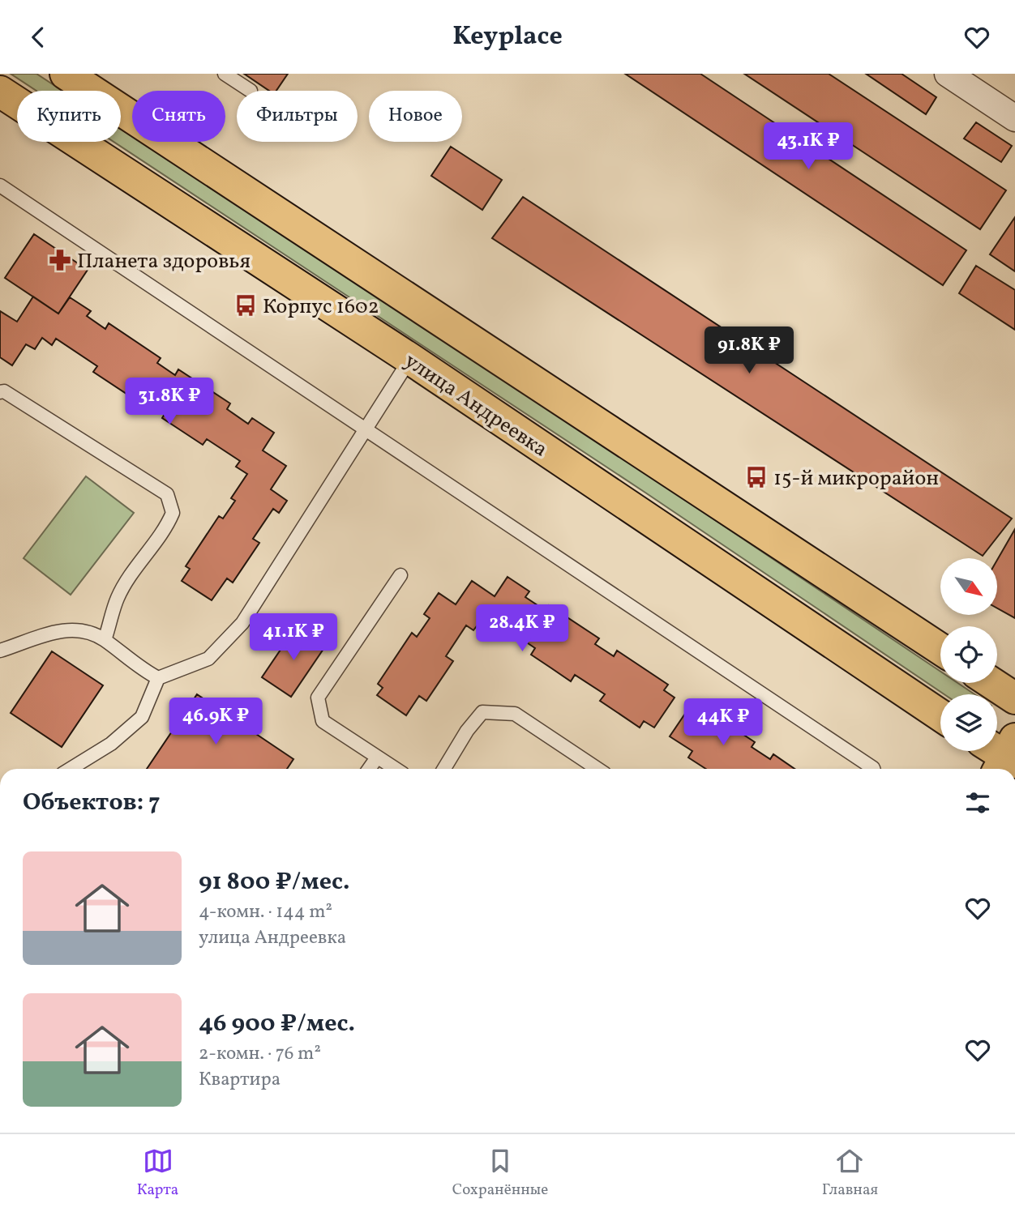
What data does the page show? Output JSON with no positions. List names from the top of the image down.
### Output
{
  "streets": {
    "main road": ["улица Андреевка"]
  },
  "places": {
    "pharmacy": ["Планета здоровья"],
    "bus stop": ["Корпус 1602", "15-й микрорайон"]
  },
  "north": "bottom right",
  "page": {
    "header": "Keyplace",
    "chip": [
      "Купить",
      "Снять",
      "Фильтры",
      "Новое"
    ],
    "price": [
      "43.1K ₽",
      "91.8K ₽",
      "31.8K ₽",
      "28.4K ₽",
      "41.1K ₽",
      "46.9K ₽",
      "44K ₽"
    ],
    "heading": "Объектов: 7",
    "list": [
      {
        "name": "91 800 ₽/мес.",
        "note": "4-комн. · 144 m² · улица Андреевка"
      },
      {
        "name": "46 900 ₽/мес.",
        "note": "2-комн. · 76 m² · Квартира"
      }
    ],
    "tabs": ["Карта", "Сохранённые", "Главная"]
  }
}
